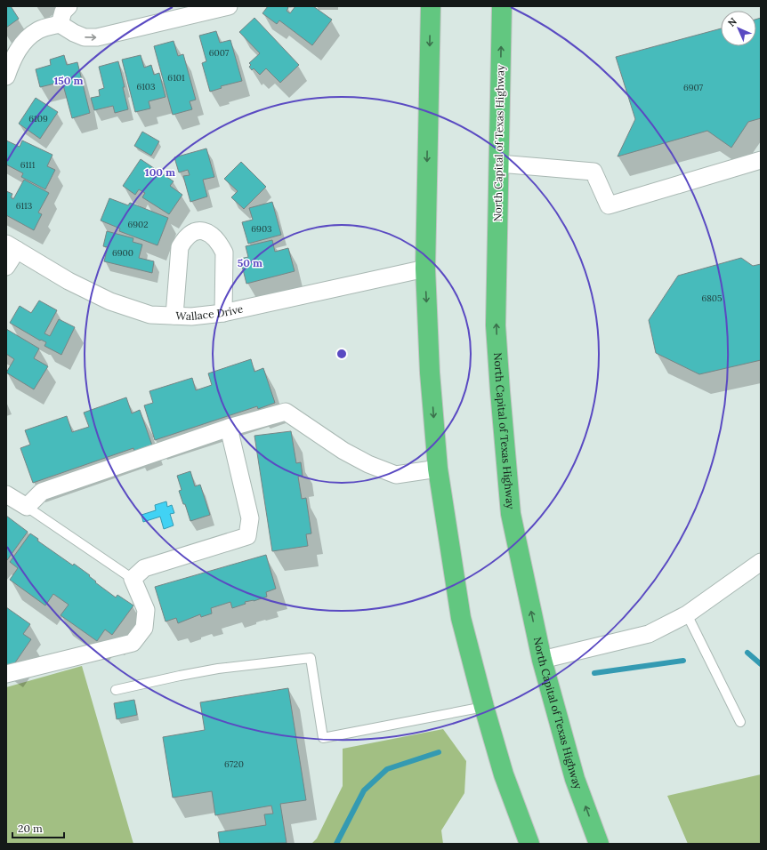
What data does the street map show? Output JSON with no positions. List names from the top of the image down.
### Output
{
  "streets": {
    "highway": ["North Capital of Texas Highway"],
    "street": ["Wallace Drive"]
  },
  "house_numbers": [
    "6007",
    "6101",
    "6103",
    "6907",
    "6109",
    "6111",
    "6113",
    "6902",
    "6903",
    "6900",
    "6805",
    "6720"
  ],
  "scale_bar": "20 m",
  "north": "top left",
  "rings": ["150 m", "100 m", "50 m"]
}
